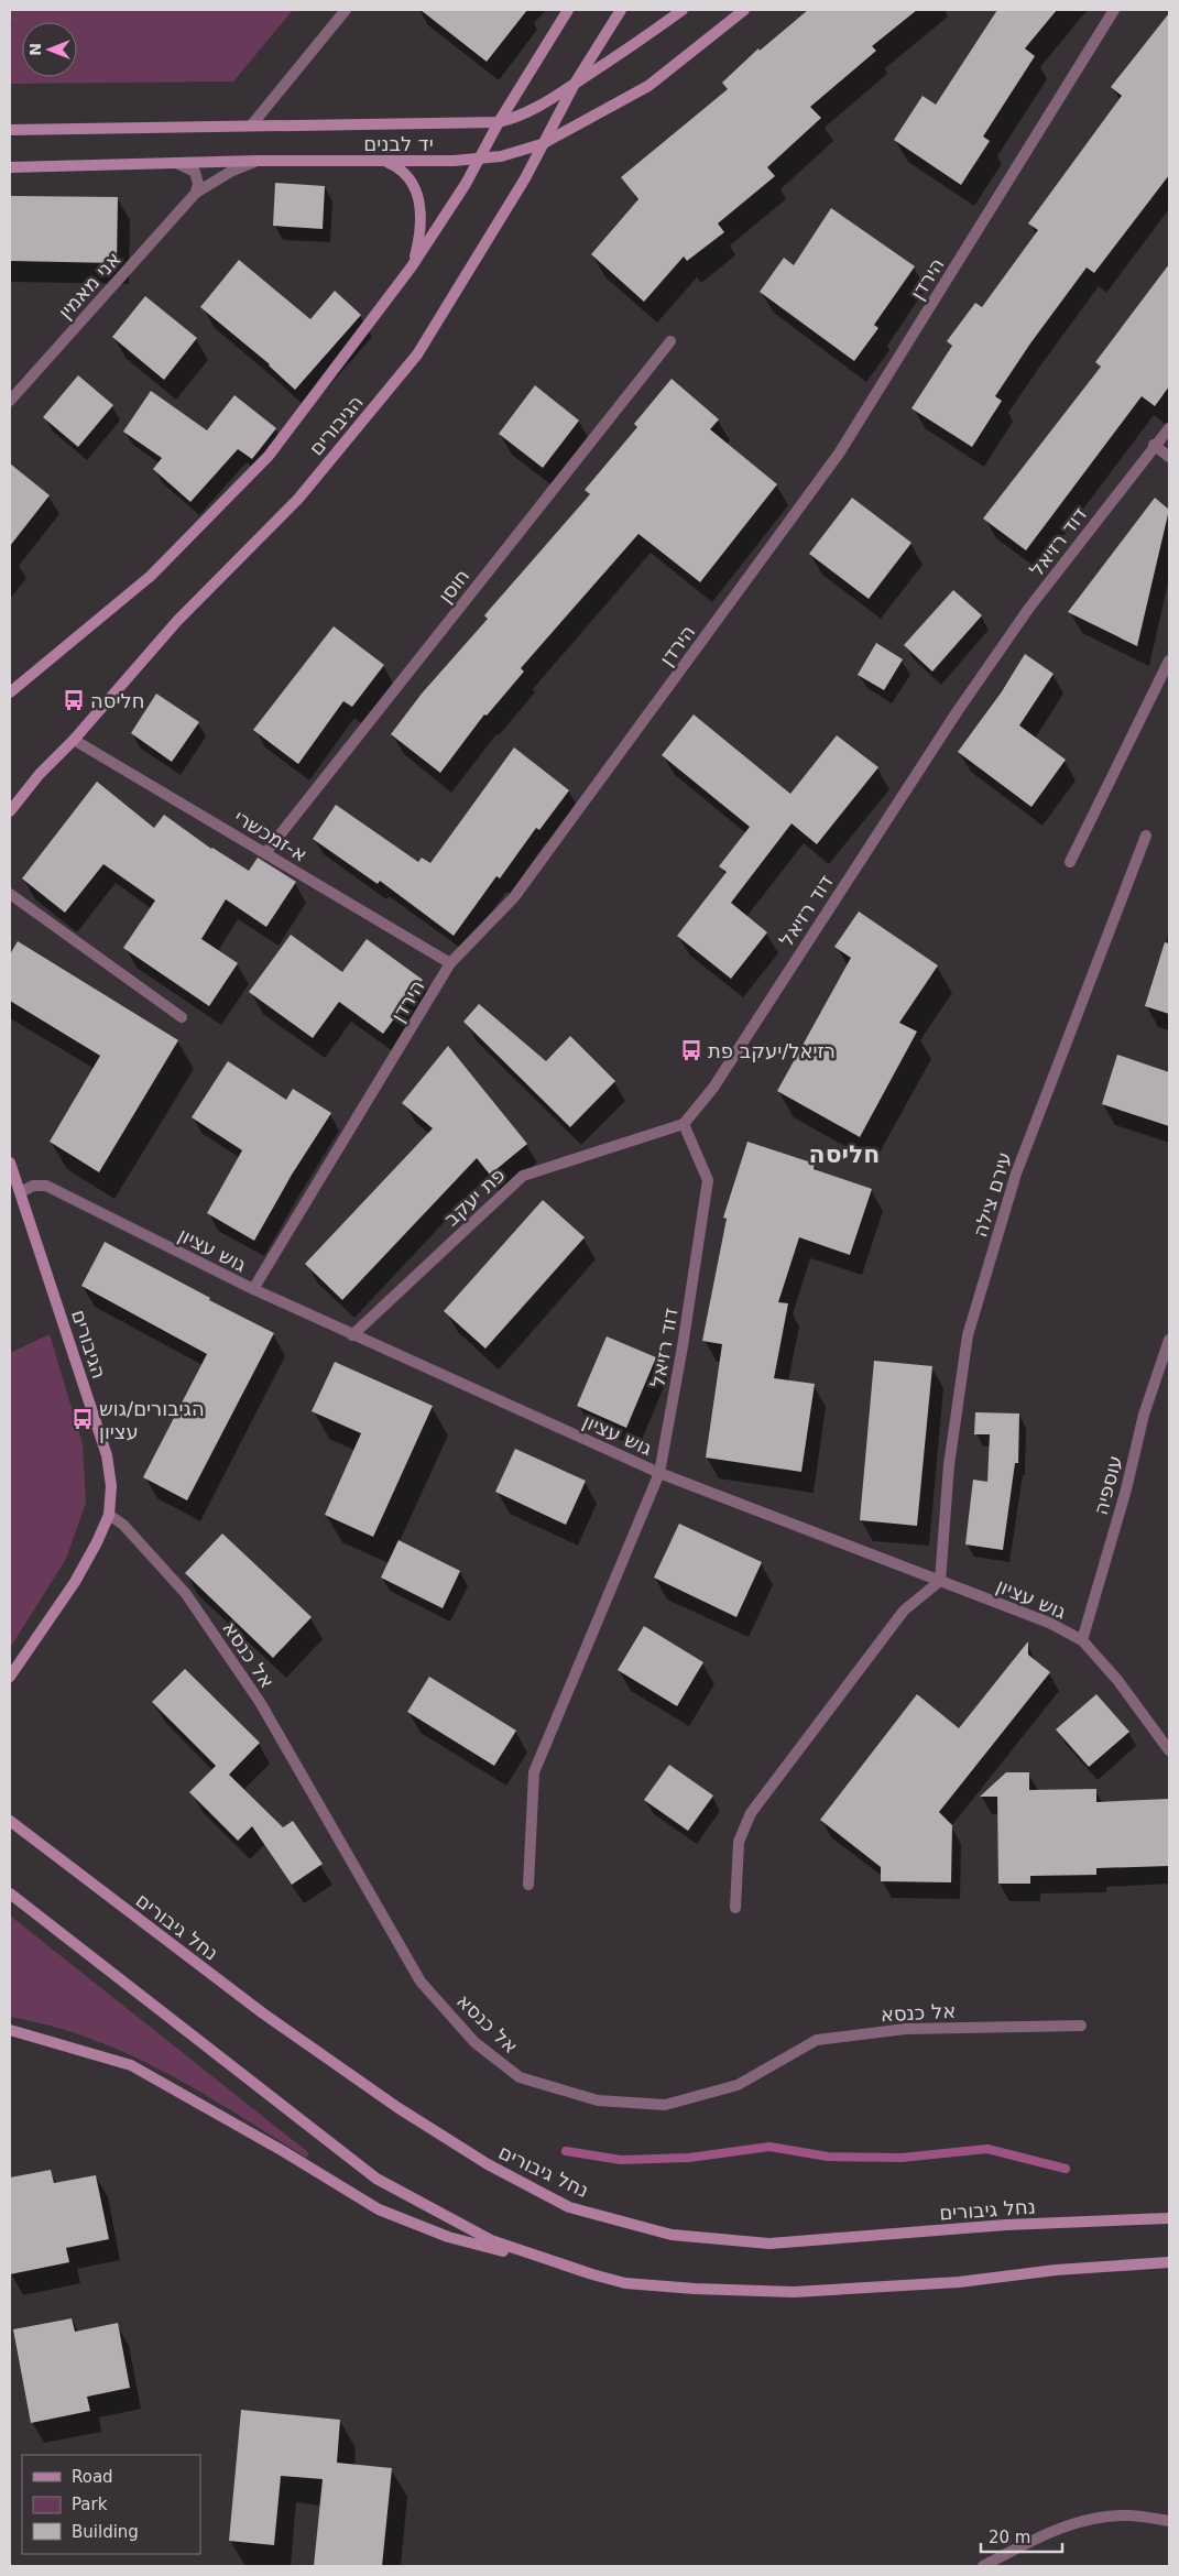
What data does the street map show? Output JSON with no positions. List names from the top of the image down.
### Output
{
  "streets": {
    "street": [
      "יד לבנים",
      "הירדן",
      "אני מאמין",
      "הגיבורים",
      "דוד רזיאל",
      "חוסן",
      "א-זמכשרי",
      "עירם צילה",
      "פת יעקב",
      "גוש עציון",
      "עוספיה",
      "אל כנסא",
      "נחל גיבורים"
    ]
  },
  "crossings": [
    ["יד לבנים", "אני מאמין"],
    ["יד לבנים", "הגיבורים"],
    ["הירדן", "א-זמכשרי"],
    ["הירדן", "גוש עציון"],
    ["הגיבורים", "א-זמכשרי"],
    ["הגיבורים", "גוש עציון"],
    ["הגיבורים", "אל כנסא"],
    ["דוד רזיאל", "פת יעקב"],
    ["דוד רזיאל", "גוש עציון"],
    ["חוסן", "א-זמכשרי"],
    ["עירם צילה", "גוש עציון"],
    ["פת יעקב", "גוש עציון"],
    ["גוש עציון", "עוספיה"]
  ],
  "districts": ["חליסה"],
  "places": {
    "bus stop": ["חליסה", "רזיאל/יעקב פת", "הגיבורים/גוש עציון"]
  },
  "legend": ["Road", "Park", "Building"],
  "scale_bar": "20 m",
  "north": "left"
}
